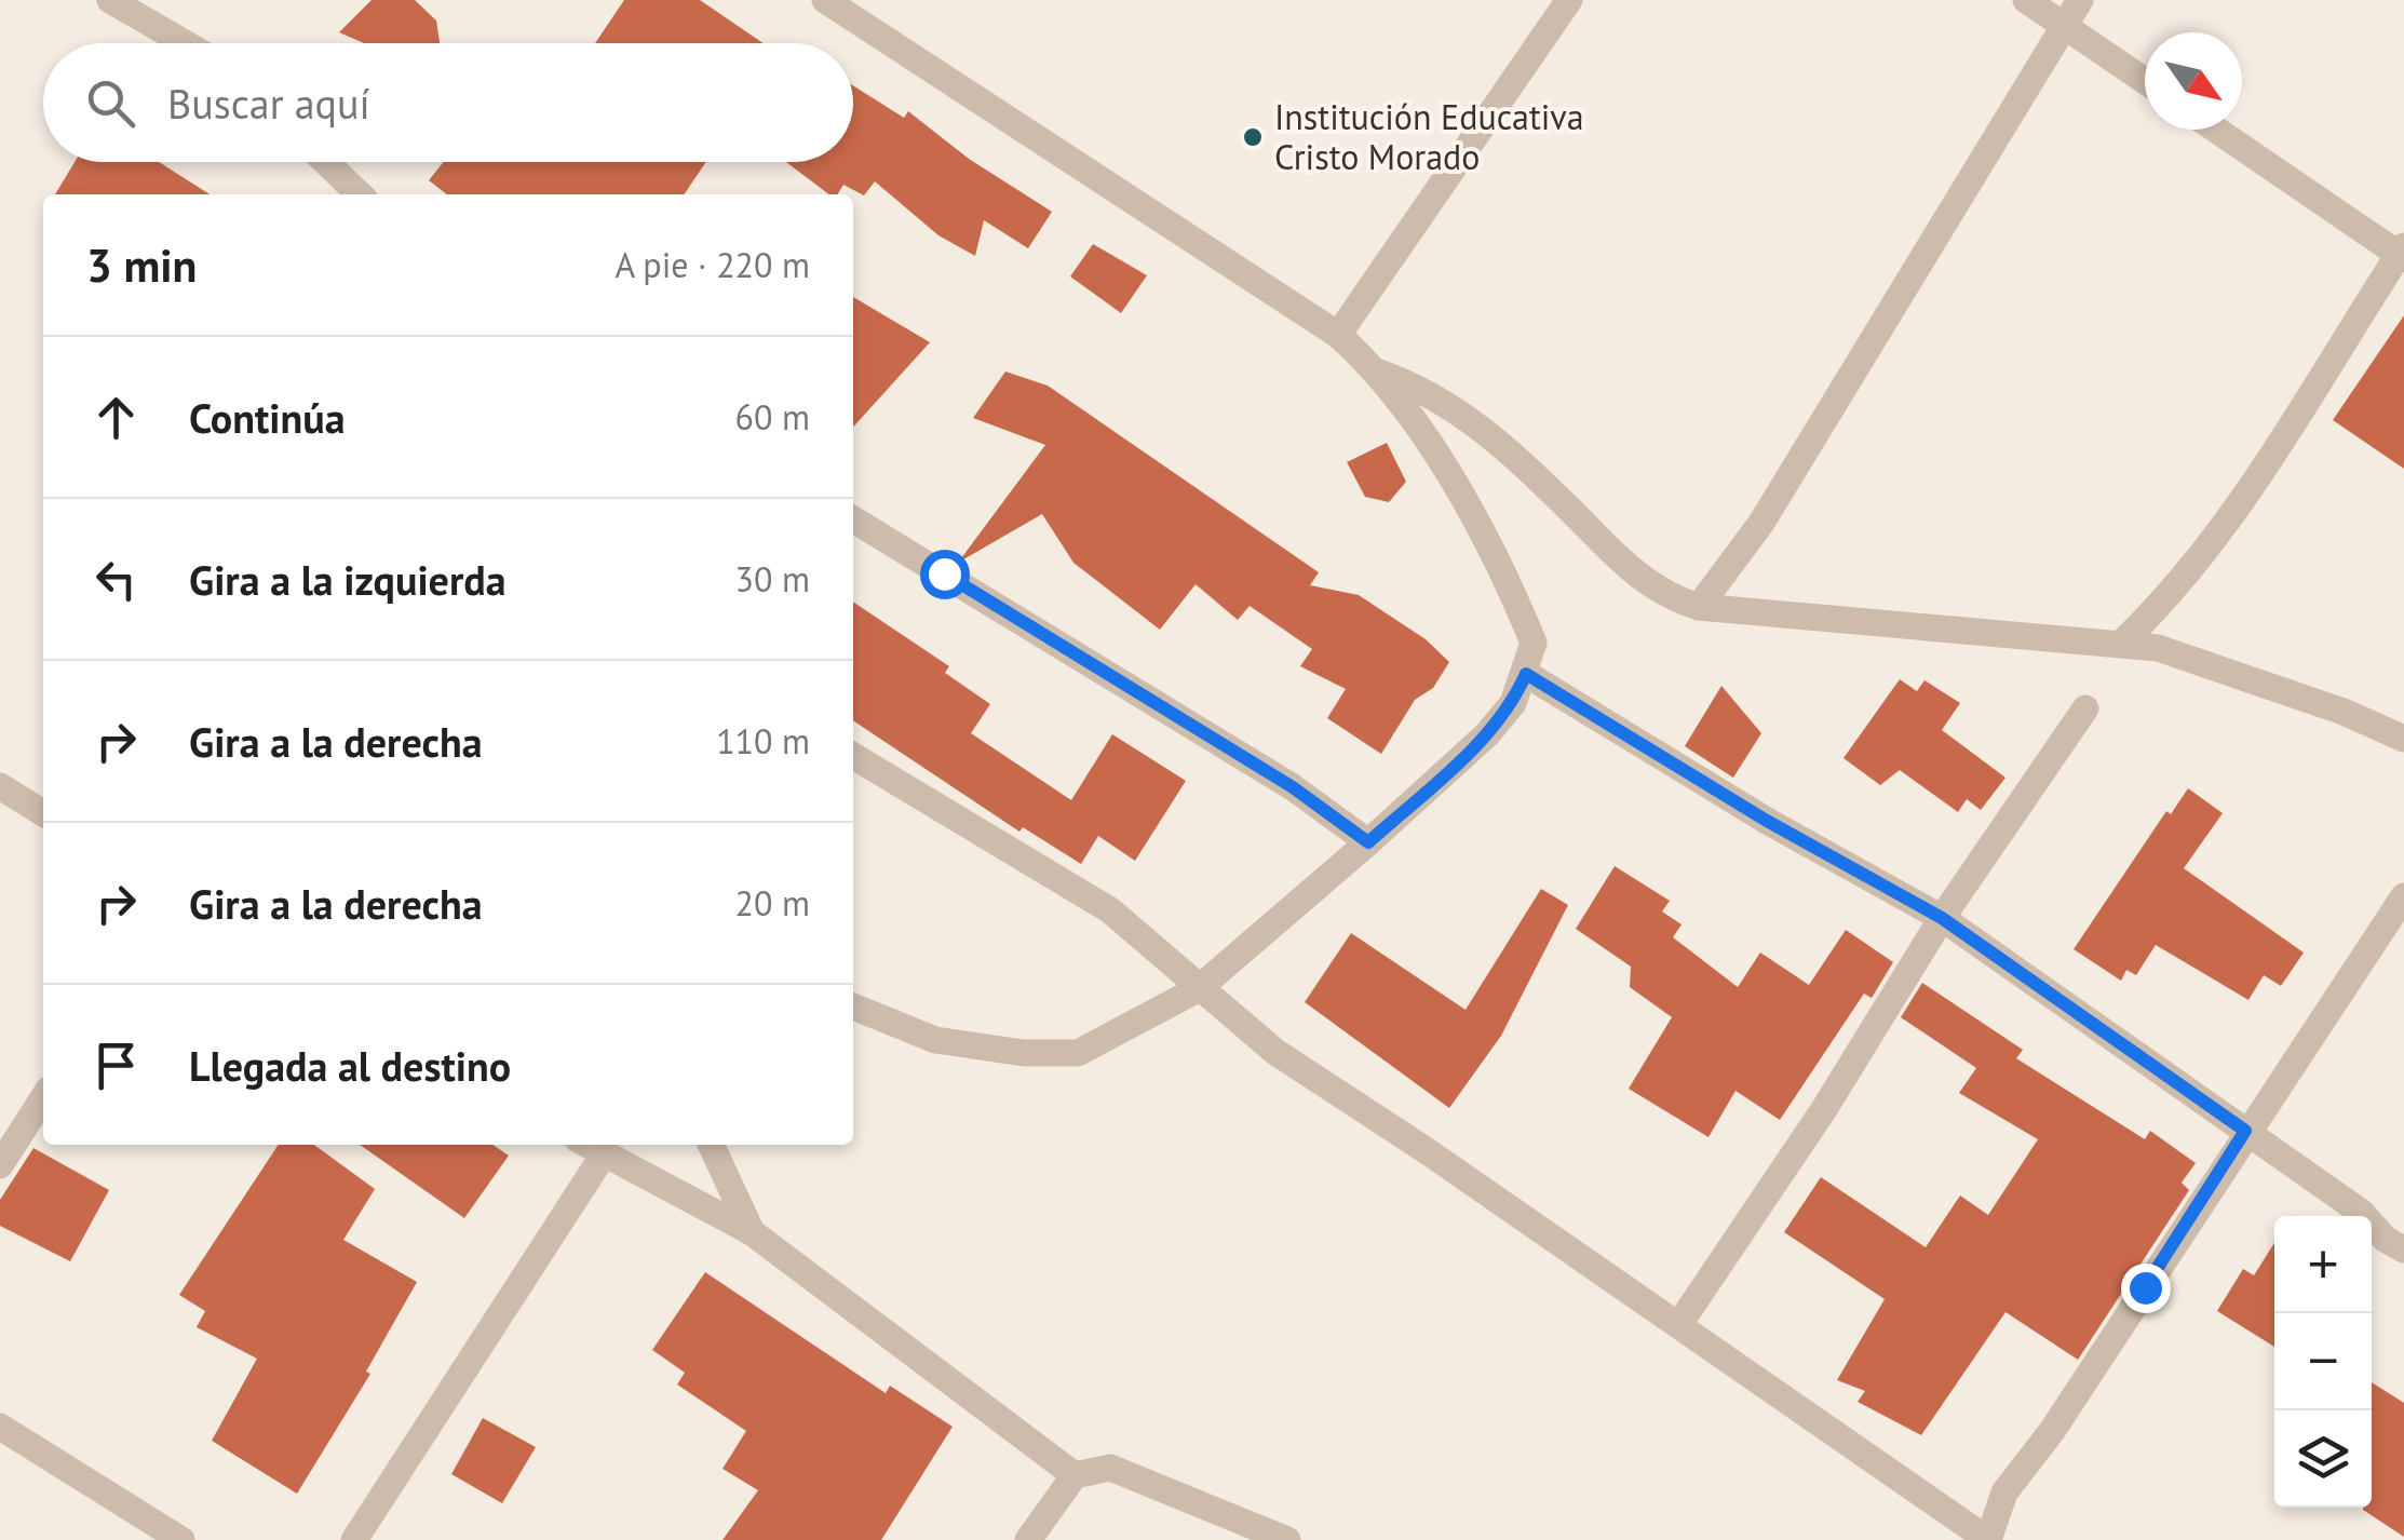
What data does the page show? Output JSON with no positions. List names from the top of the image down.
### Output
{
  "places": ["Institución Educativa Cristo Morado"],
  "north": "bottom right",
  "page": {
    "search": "Buscar aquí",
    "heading": ["3 min", "A pie · 220 m"],
    "list": [
      ["Continúa", "60 m"],
      ["Gira a la izquierda", "30 m"],
      ["Gira a la derecha", "110 m"],
      ["Gira a la derecha", "20 m"],
      "Llegada al destino"
    ],
    "map_buttons": ["+", "−"]
  }
}
